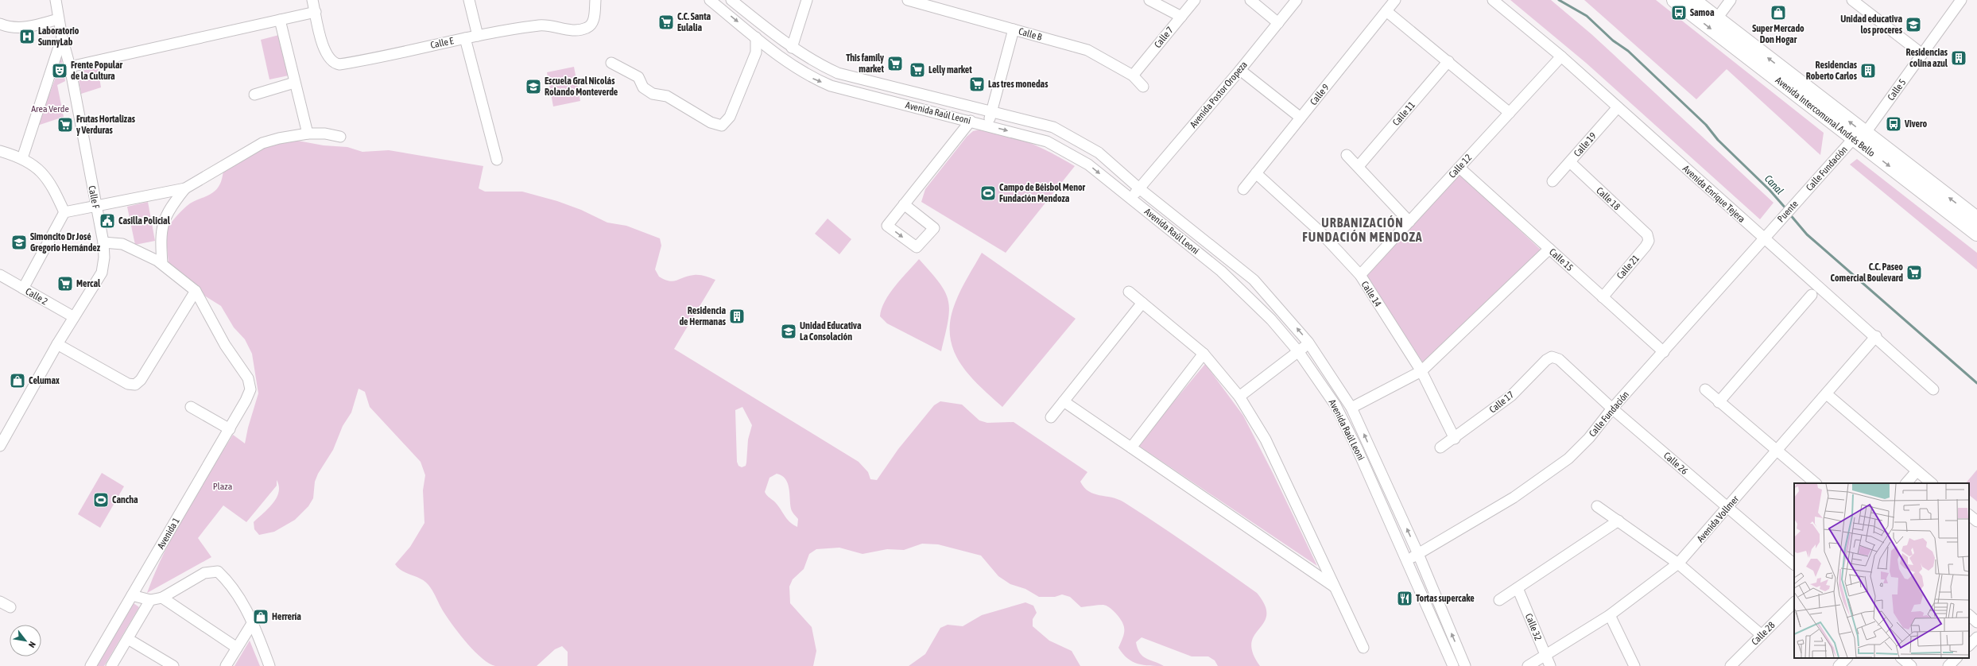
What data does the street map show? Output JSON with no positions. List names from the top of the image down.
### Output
{
  "streets": {
    "main road": ["Avenida Intercomunal Andrés Bello"],
    "street": [
      "Calle B",
      "Calle 7",
      "Calle E",
      "Calle 5",
      "Avenida Postor Oropeza",
      "Calle 9",
      "Avenida Raúl Leoni",
      "Calle 11",
      "Calle 19",
      "Calle 12",
      "Calle Fundación",
      "Avenida Enrique Tejera",
      "Calle F",
      "Calle 18",
      "Puente",
      "Calle 15",
      "Calle 21",
      "Calle 14",
      "Calle 2",
      "Calle 17",
      "Calle 26",
      "Avenida Vollmer",
      "Avenida 1",
      "Calle 32",
      "Calle 28"
    ]
  },
  "crossings": [
    ["Calle B", "Calle 7"],
    ["Calle 5", "Avenida Intercomunal Andrés Bello"],
    ["Calle 5", "Calle Fundación"],
    ["Avenida Postor Oropeza", "Avenida Raúl Leoni"],
    ["Calle 9", "Calle 14"],
    ["Avenida Raúl Leoni", "Calle Fundación"],
    ["Avenida Intercomunal Andrés Bello", "Calle Fundación"],
    ["Calle 19", "Avenida Enrique Tejera"],
    ["Calle 19", "Calle 18"],
    ["Calle 12", "Avenida Enrique Tejera"],
    ["Calle 12", "Calle 15"],
    ["Calle 12", "Calle 14"],
    ["Calle Fundación", "Avenida Enrique Tejera"],
    ["Calle Fundación", "Puente"],
    ["Calle Fundación", "Calle 15"],
    ["Calle Fundación", "Calle 26"],
    ["Avenida Enrique Tejera", "Avenida Vollmer"],
    ["Calle F", "Calle 2"],
    ["Calle 18", "Calle 21"],
    ["Calle 15", "Calle 21"],
    ["Calle 14", "Calle 17"],
    ["Calle 17", "Calle 26"],
    ["Calle 26", "Avenida Vollmer"],
    ["Avenida Vollmer", "Calle 32"]
  ],
  "districts": ["URBANIZACIÓN FUNDACIÓN MENDOZA"],
  "water": ["Canal"],
  "parks": ["Area Verde", "Plaza"],
  "places": {
    "bus stop": ["Samoa", "Vivero"],
    "shop": ["Super Mercado Don Hogar", "Celumax", "Herrería"],
    "supermarket": [
      "C.C. Santa Eulalia",
      "This family market",
      "Lelly market",
      "Las tres monedas",
      "Frutas Hortalizas y Verduras",
      "C.C. Paseo Comercial Boulevard",
      "Mercal"
    ],
    "school or university": [
      "Unidad educativa los proceres",
      "Escuela Gral Nicolás Rolando Monteverde",
      "Simoncito Dr José Gregorio Hernández",
      "Unidad Educativa La Consolación"
    ],
    "hospital": ["Laboratorio SunnyLab"],
    "building": ["Residencias colina azul", "Residencias Roberto Carlos", "Residencia de Hermanas"],
    "theatre": ["Frente Popular de la Cultura"],
    "sports": ["Campo de Béisbol Menor Fundación Mendoza", "Cancha"],
    "public building": ["Casilla Policial"],
    "restaurant": ["Tortas supercake"]
  },
  "north": "bottom right"
}
